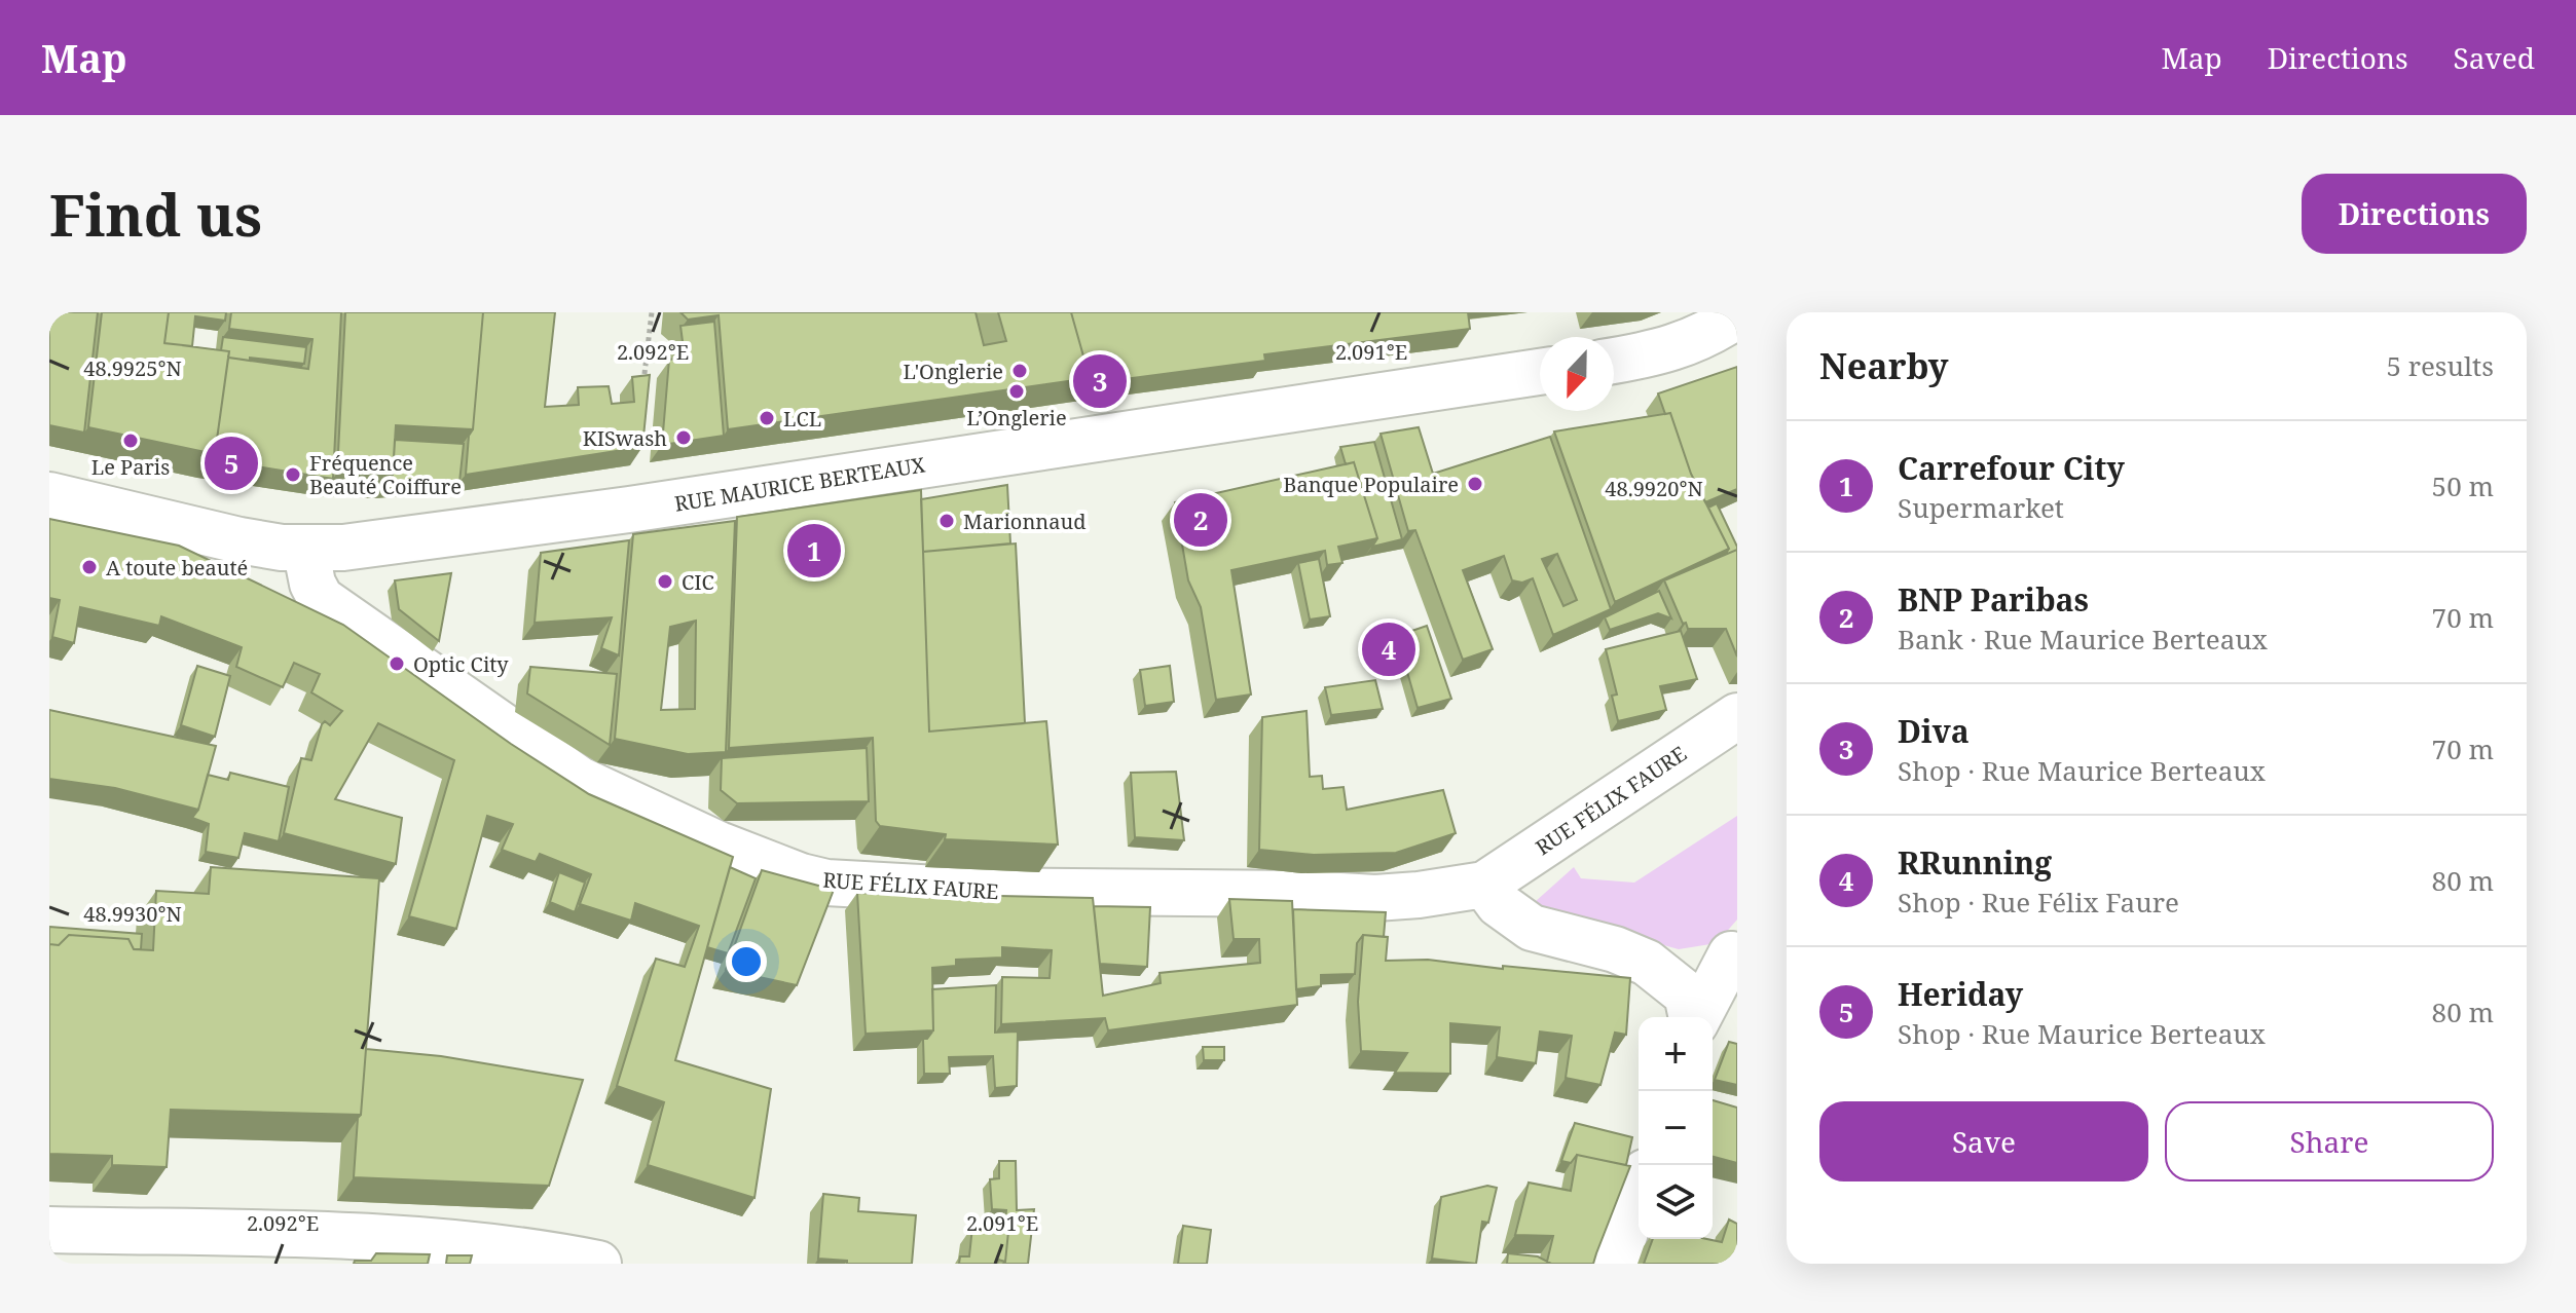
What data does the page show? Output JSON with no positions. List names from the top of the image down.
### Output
{
  "streets": {
    "main road": ["RUE MAURICE BERTEAUX", "RUE FÉLIX FAURE"]
  },
  "crossings": [
    ["RUE MAURICE BERTEAUX", "RUE FÉLIX FAURE"]
  ],
  "places": [
    "L'Onglerie",
    "L’Onglerie",
    "LCL",
    "KISwash",
    "Le Paris",
    "Fréquence Beauté Coiffure",
    "Banque Populaire",
    "Marionnaud",
    "A toute beauté",
    "CIC",
    "Optic City"
  ],
  "north": "bottom",
  "page": {
    "header": "Map",
    "nav": ["Map", "Directions", "Saved"],
    "buttons": [
      "Directions",
      ["Save", "Share"]
    ],
    "title": "Find us",
    "heading": ["Nearby", "5 results"],
    "pins": [
      "3",
      "5",
      "2",
      "1",
      "4"
    ],
    "list": [
      {
        "mark": "1",
        "name": "Carrefour City",
        "note": "Supermarket",
        "value": "50 m"
      },
      {
        "mark": "2",
        "name": "BNP Paribas",
        "note": "Bank · Rue Maurice Berteaux",
        "value": "70 m"
      },
      {
        "mark": "3",
        "name": "Diva",
        "note": "Shop · Rue Maurice Berteaux",
        "value": "70 m"
      },
      {
        "mark": "4",
        "name": "RRunning",
        "note": "Shop · Rue Félix Faure",
        "value": "80 m"
      },
      {
        "mark": "5",
        "name": "Heriday",
        "note": "Shop · Rue Maurice Berteaux",
        "value": "80 m"
      }
    ],
    "map_buttons": ["+", "−"]
  },
  "coordinates": [
    "2.091°E",
    "2.092°E",
    "48.9925°N",
    "48.9920°N",
    "48.9930°N"
  ]
}
